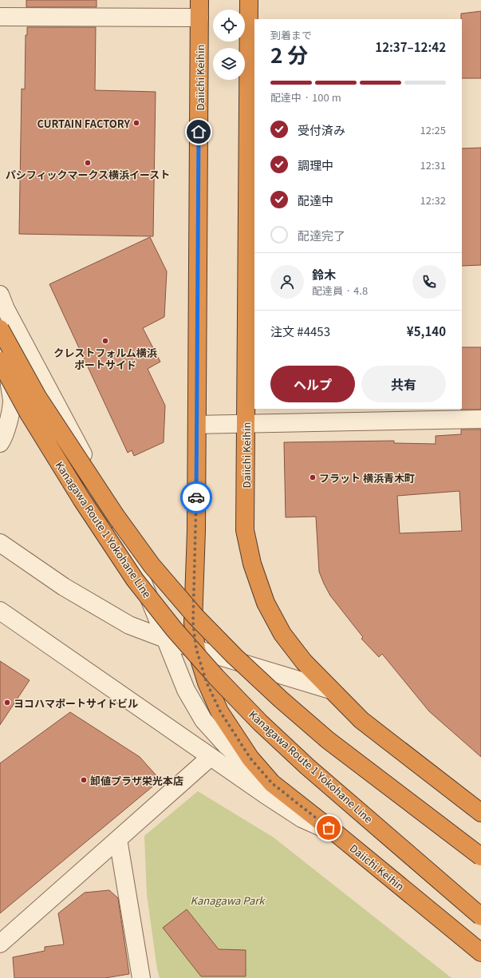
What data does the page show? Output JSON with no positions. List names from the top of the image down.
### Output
{
  "streets": {
    "highway": ["Daiichi Keihin", "Kanagawa Route 1 Yokohane Line"]
  },
  "parks": ["Kanagawa Park"],
  "places": [
    "CURTAIN FACTORY",
    "パシフィックマークス横浜イースト",
    "クレストフォルム横浜 ポートサイド",
    "フラット 横浜青木町",
    "ヨコハマポートサイドビル",
    "卸値プラザ栄光本店"
  ],
  "page": {
    "heading": ["2 分", "到着まで", "12:37–12:42"],
    "panel": [
      "鈴木",
      "配達員 · 4.8",
      "注文 #4453",
      "¥5,140"
    ],
    "bar": "配達中 · 100 m",
    "list": [
      ["受付済み", "12:25"],
      ["調理中", "12:31"],
      ["配達中", "12:32"],
      "配達完了"
    ],
    "buttons": ["ヘルプ", "共有"]
  }
}
